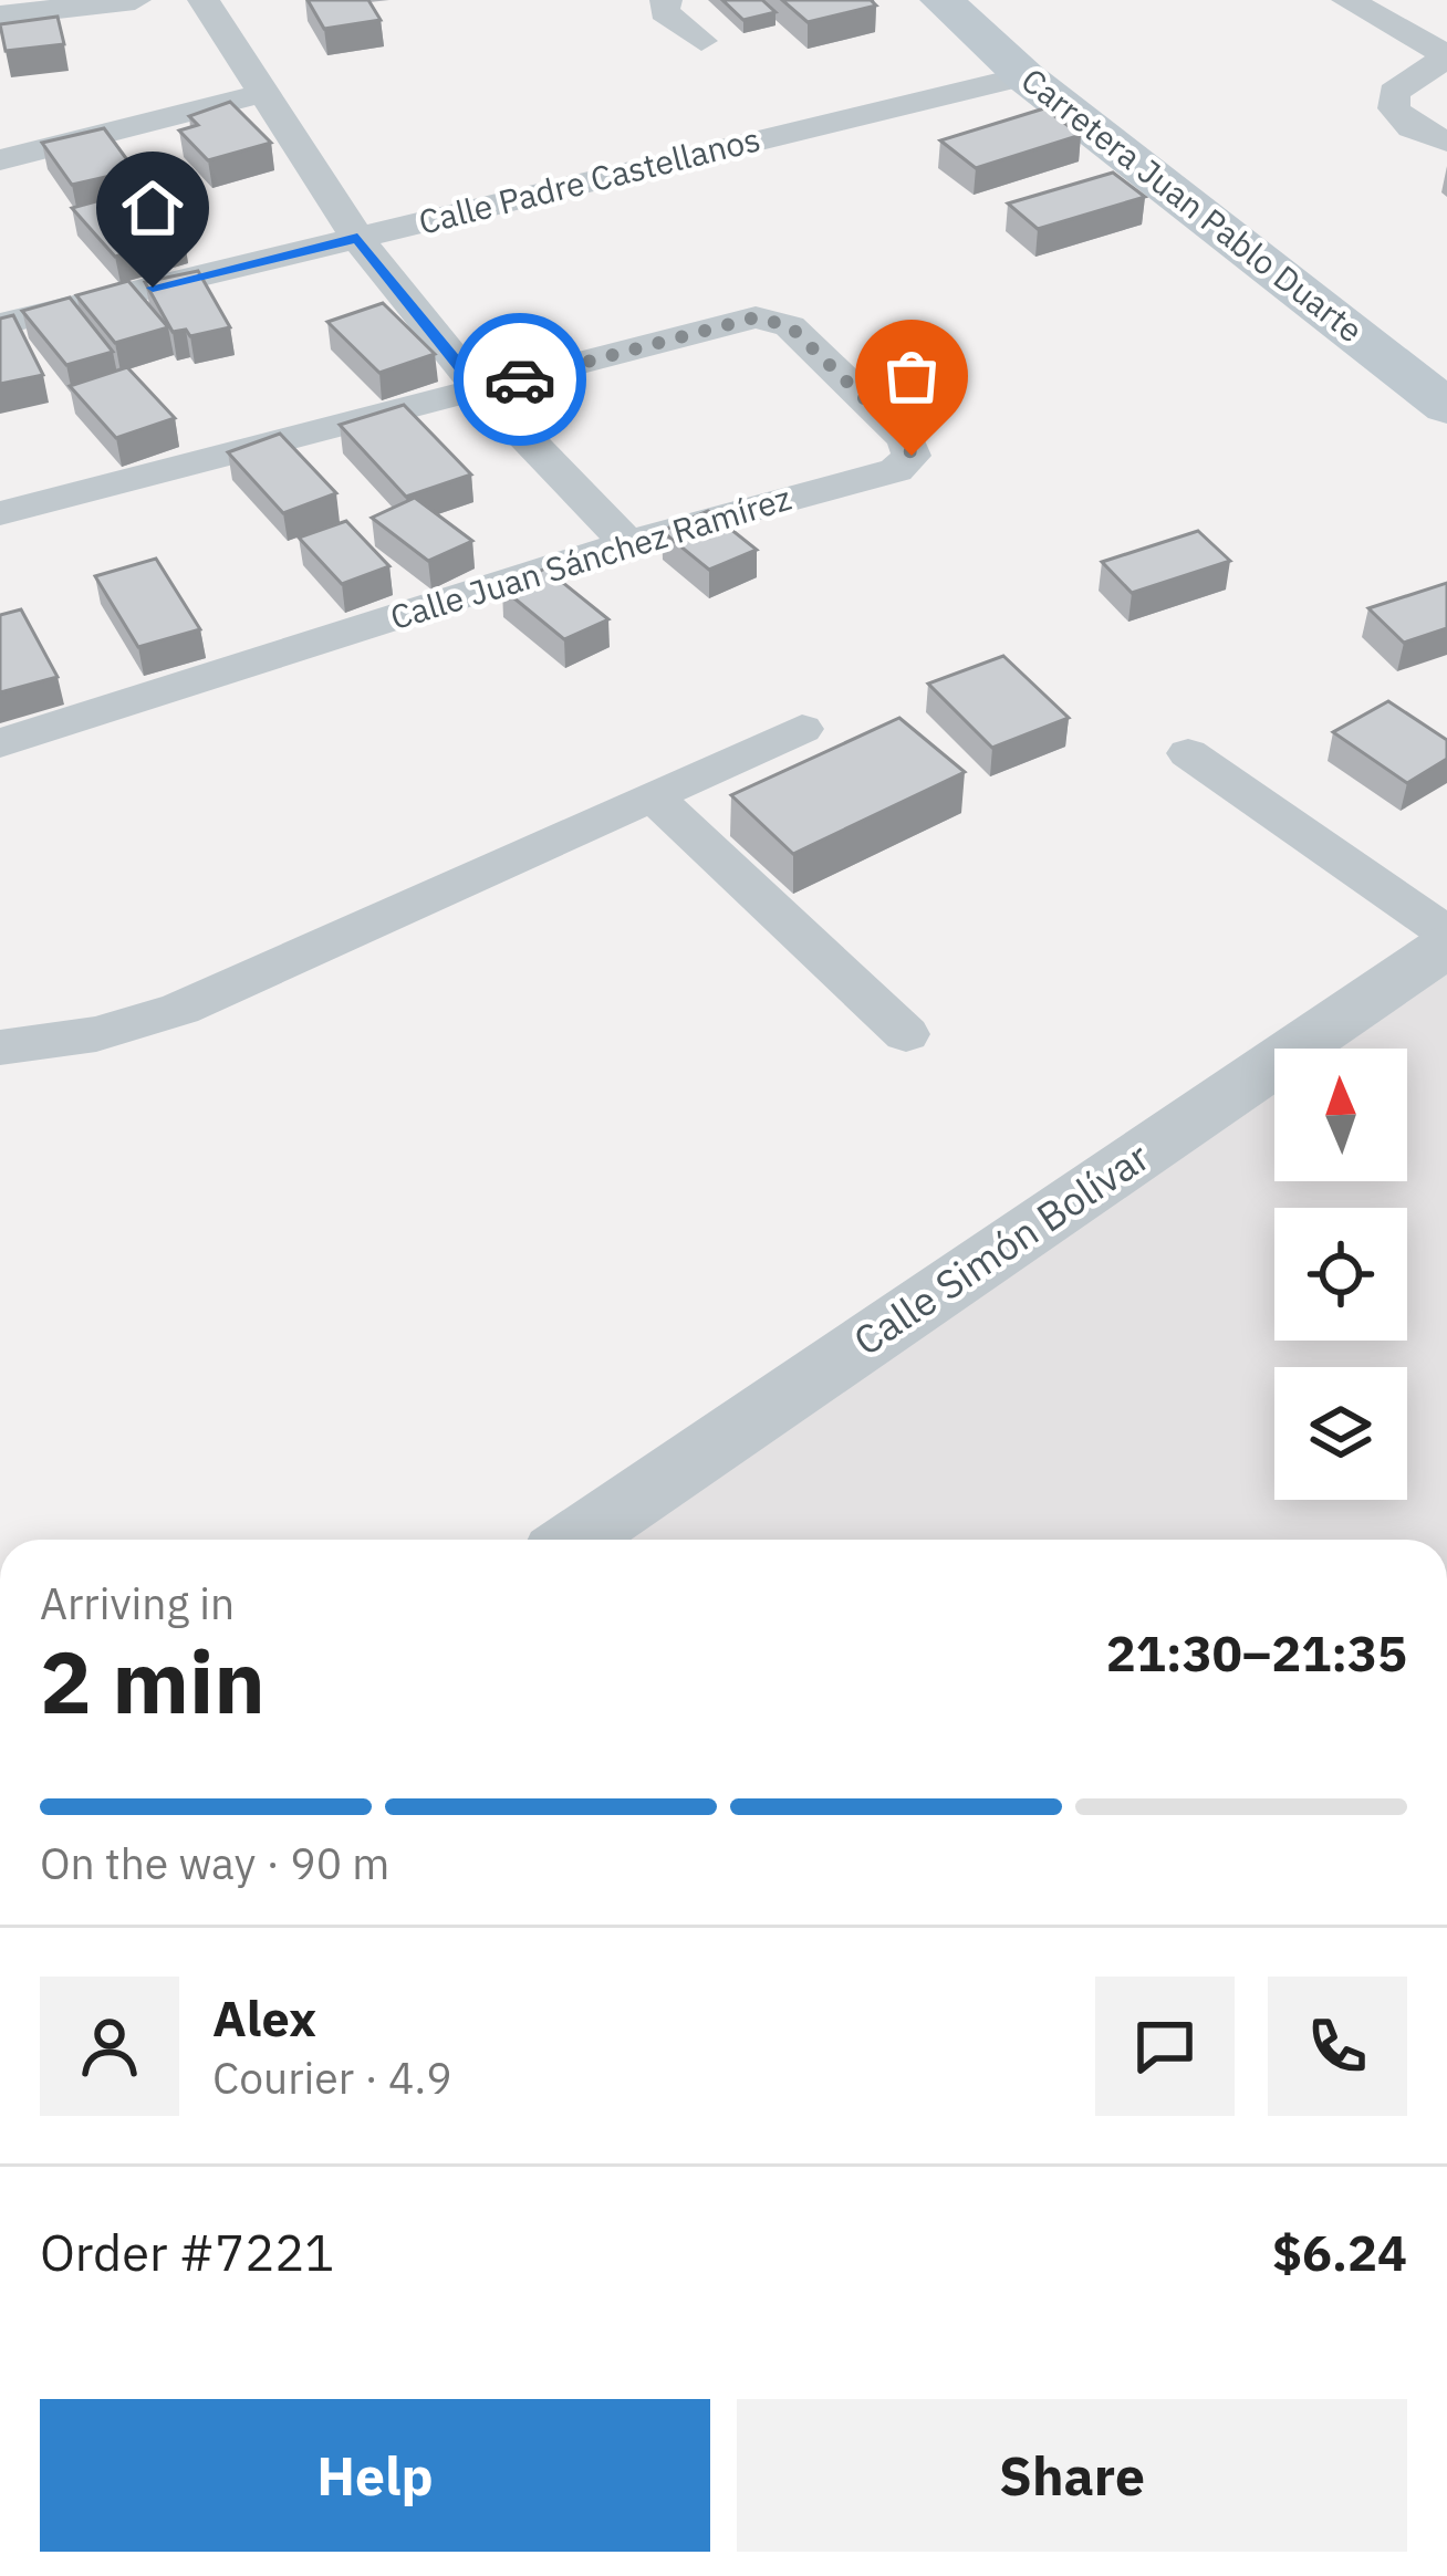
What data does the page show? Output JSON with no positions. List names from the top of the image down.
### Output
{
  "streets": {
    "main road": ["Carretera Juan Pablo Duarte"],
    "street": ["Calle Padre Castellanos", "Calle Juan Sánchez Ramírez", "Calle Simón Bolívar"]
  },
  "crossings": [
    ["Calle Padre Castellanos", "Carretera Juan Pablo Duarte"]
  ],
  "north": "top",
  "page": {
    "heading": ["2 min", "Arriving in", "21:30–21:35"],
    "panel": [
      "Alex",
      "Courier · 4.9",
      "Order #7221",
      "$6.24"
    ],
    "bar": "On the way · 90 m",
    "buttons": ["Help", "Share"]
  }
}
